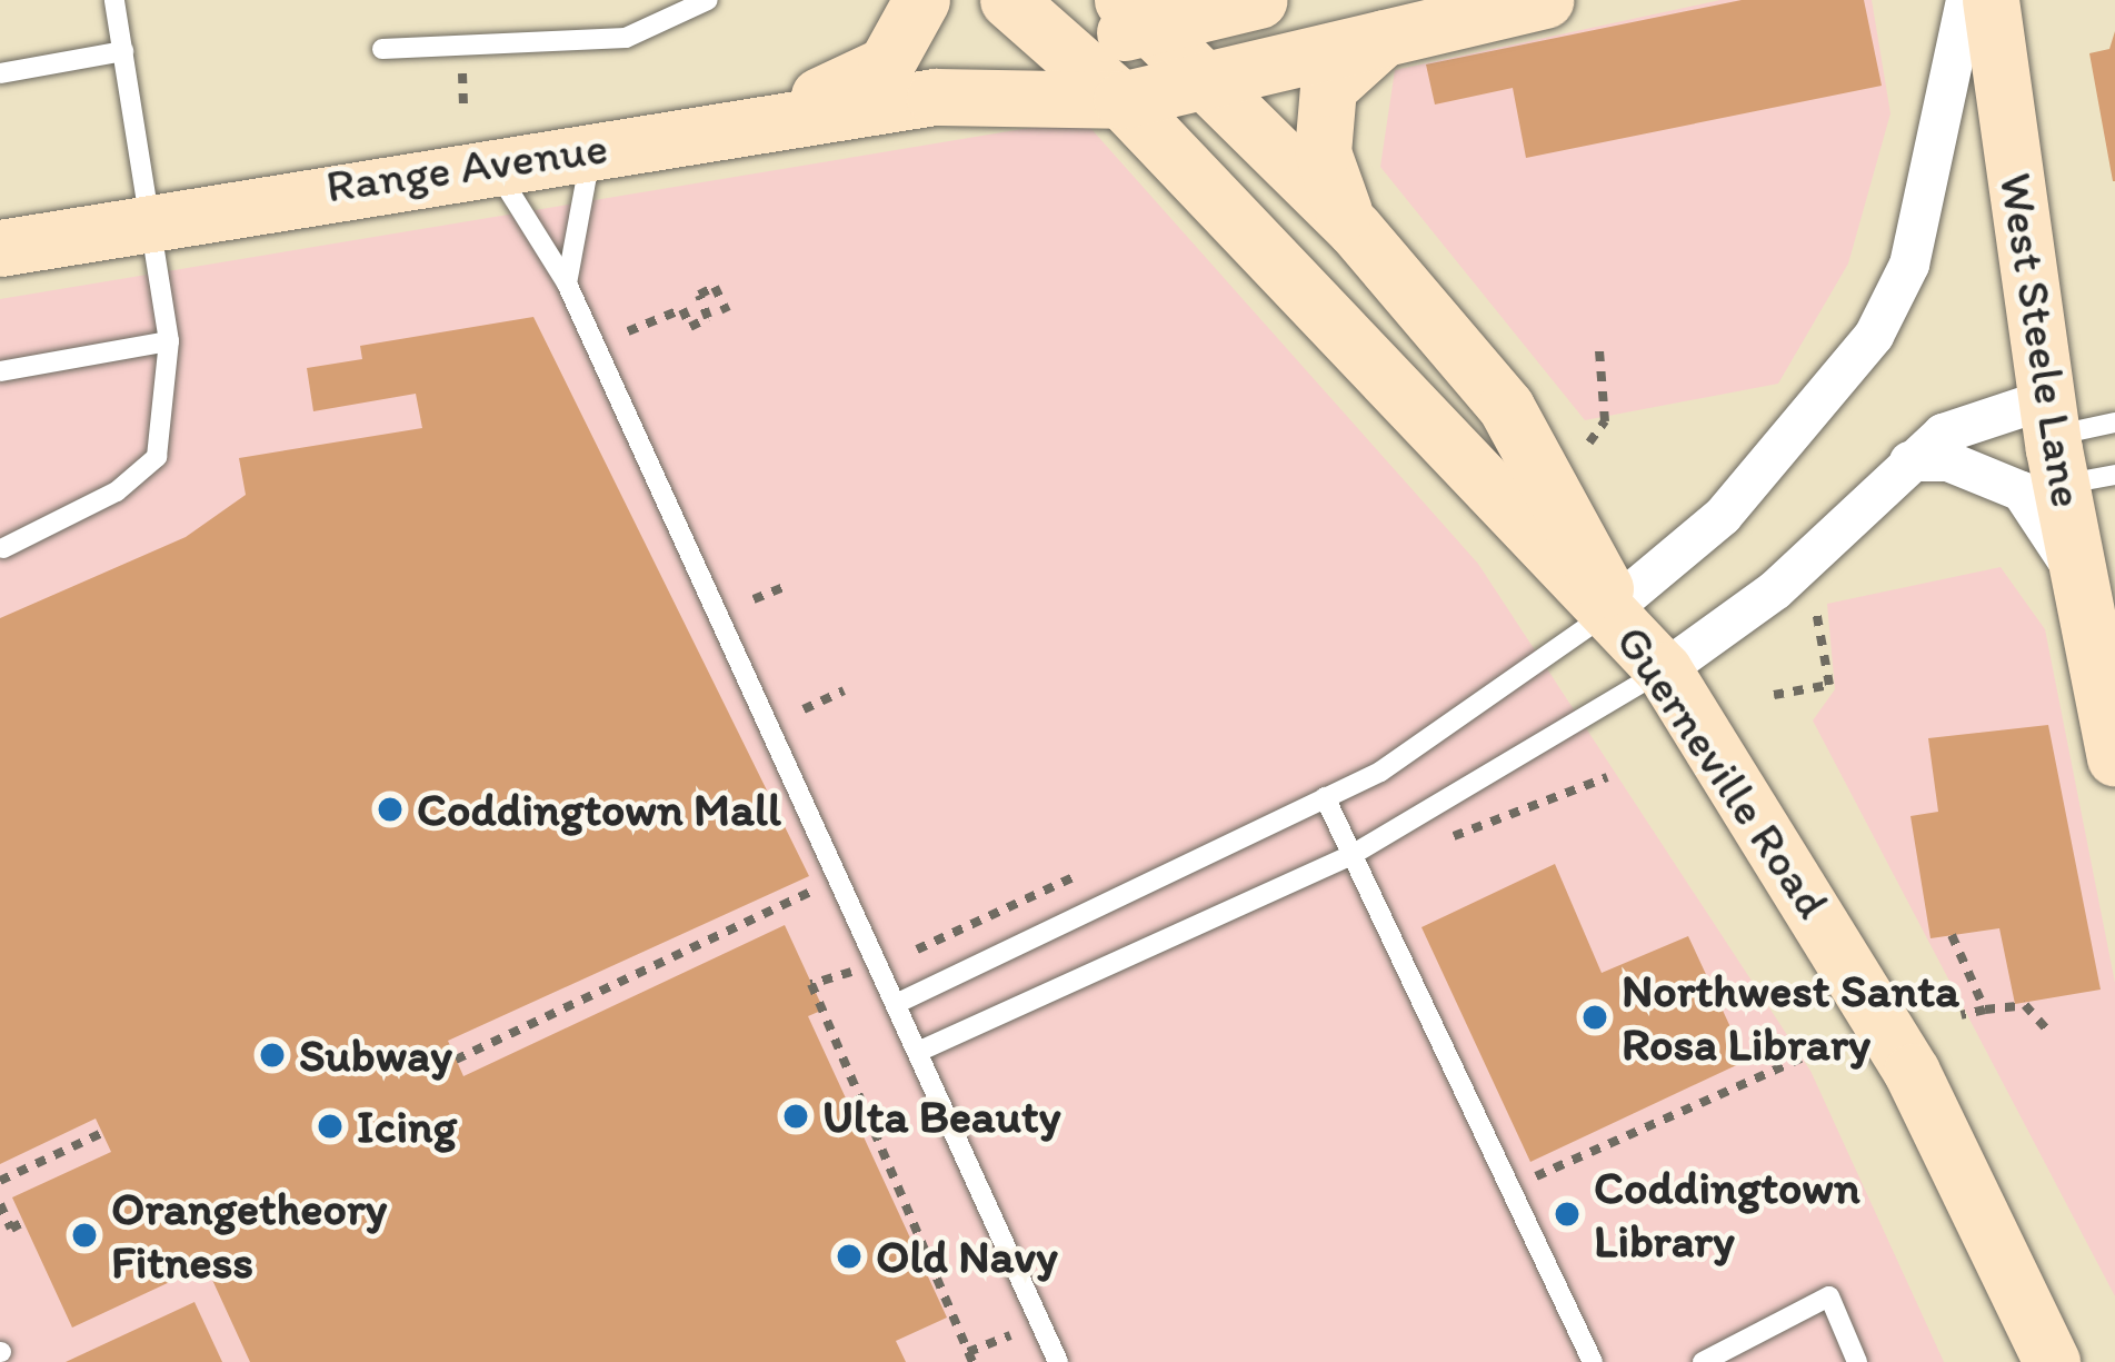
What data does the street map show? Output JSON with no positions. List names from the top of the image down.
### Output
{
  "streets": {
    "main road": ["Range Avenue", "West Steele Lane", "Guerneville Road"]
  },
  "crossings": [
    ["Range Avenue", "Guerneville Road"]
  ],
  "places": [
    "Coddingtown Mall",
    "Northwest Santa Rosa Library",
    "Subway",
    "Ulta Beauty",
    "Icing",
    "Coddingtown Library",
    "Orangetheory Fitness",
    "Old Navy"
  ]
}
